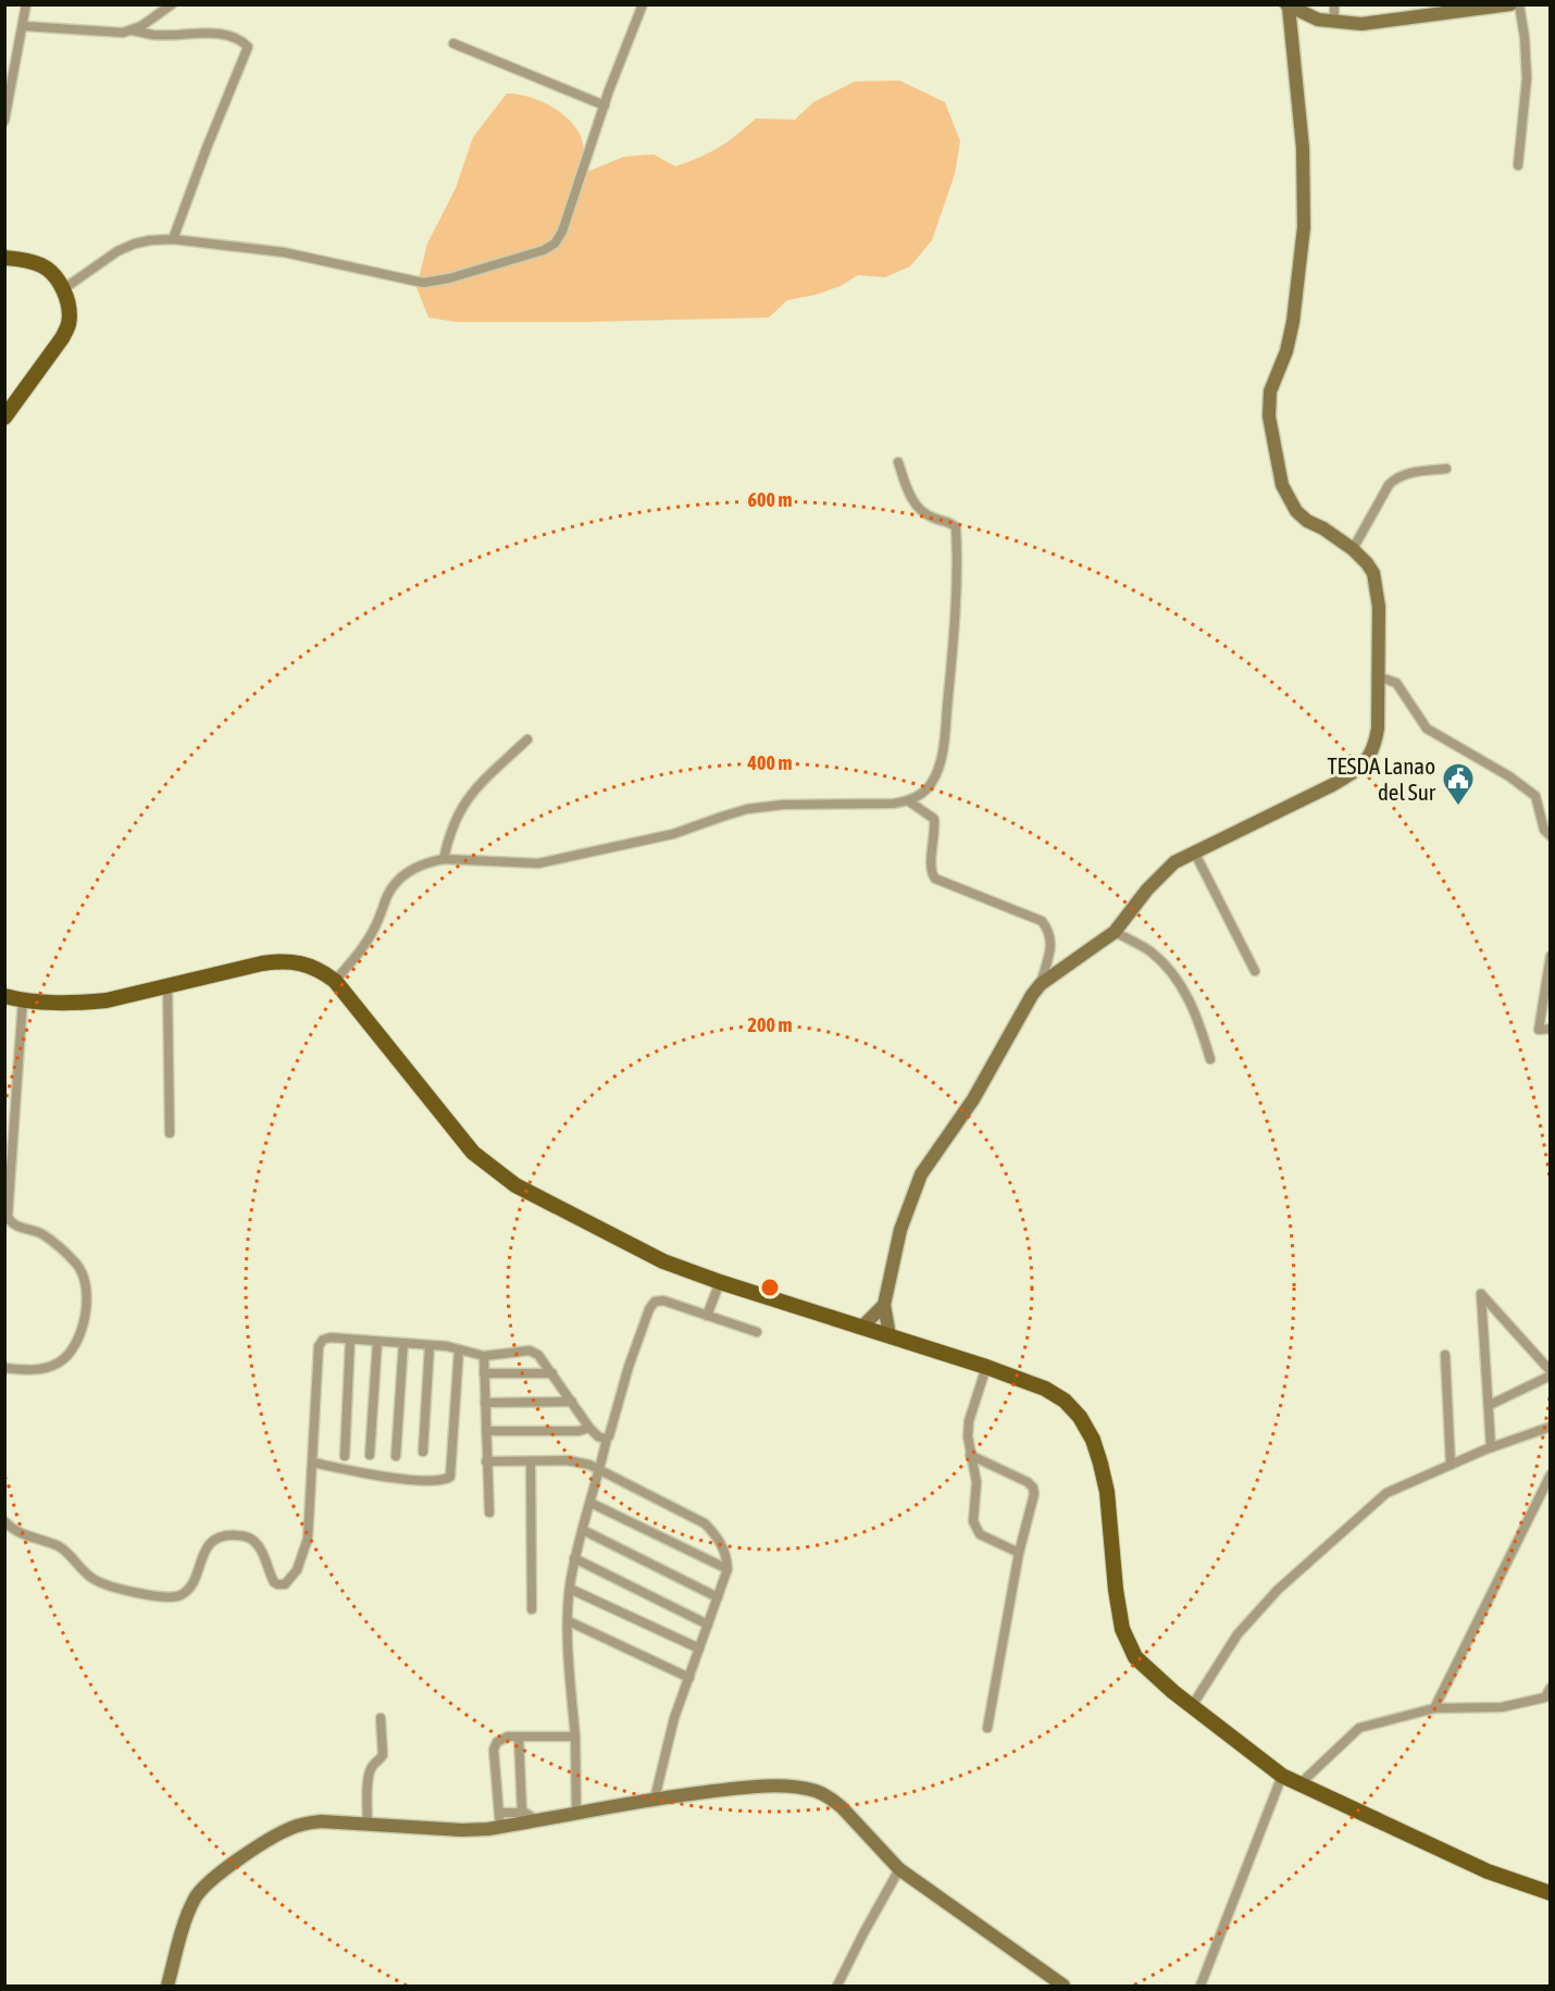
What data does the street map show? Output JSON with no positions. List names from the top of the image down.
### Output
{
  "places": {
    "public building": ["TESDA Lanao del Sur"]
  },
  "rings": ["600 m", "400 m", "200 m"]
}
